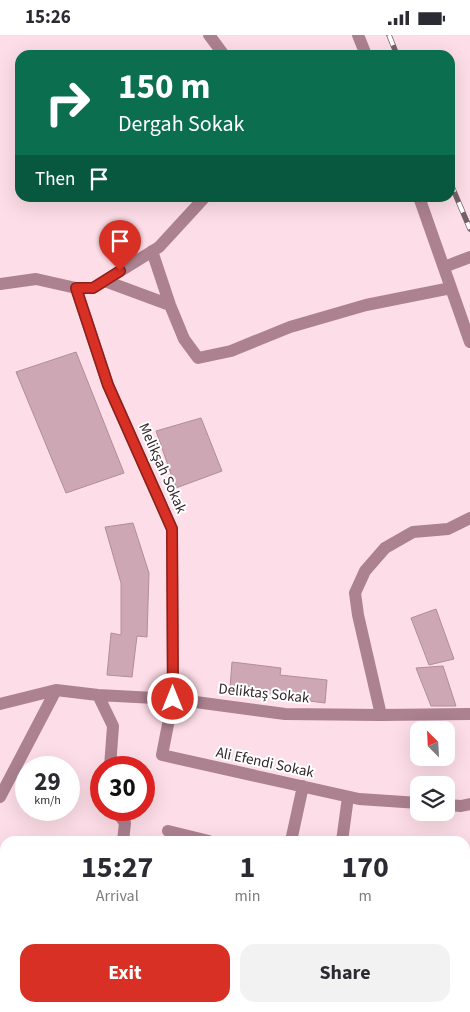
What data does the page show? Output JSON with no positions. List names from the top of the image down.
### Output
{
  "streets": {
    "street": ["Melikşah Sokak", "Deliktaş Sokak", "Ali Efendi Sokak"]
  },
  "crossings": [
    ["Melikşah Sokak", "Deliktaş Sokak"],
    ["Melikşah Sokak", "Ali Efendi Sokak"],
    ["Deliktaş Sokak", "Ali Efendi Sokak"]
  ],
  "north": "top left",
  "page": {
    "status": "15:26",
    "turn": ["150 m", "Dergah Sokak"],
    "then": "Then",
    "speed": "29 km/h",
    "limit": "30",
    "eta": [
      "15:27",
      "Arrival",
      "1",
      "min",
      "170",
      "m"
    ],
    "buttons": ["Exit", "Share"]
  }
}
